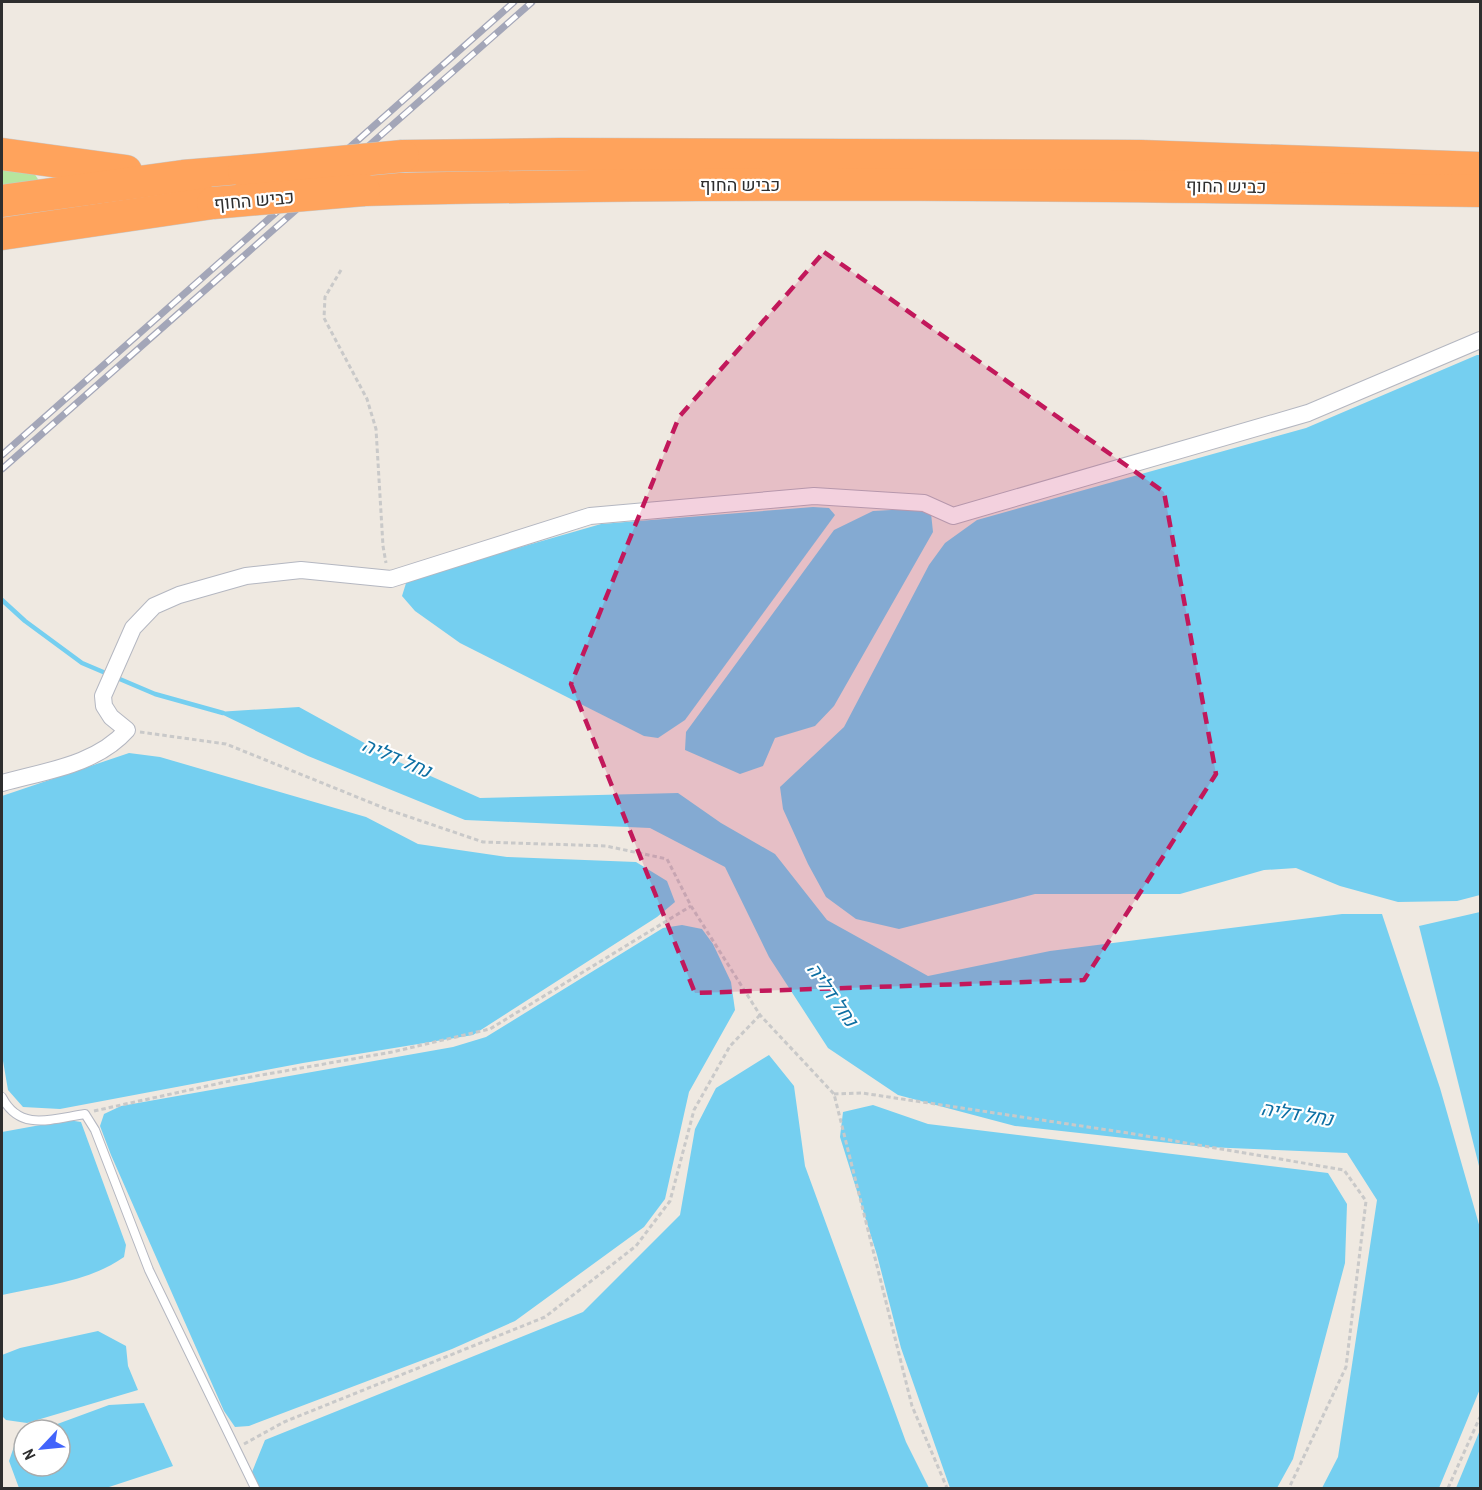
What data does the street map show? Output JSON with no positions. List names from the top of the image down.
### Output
{
  "streets": {
    "highway": ["כביש החוף"]
  },
  "water": ["נחל דליה"],
  "north": "bottom left"
}
